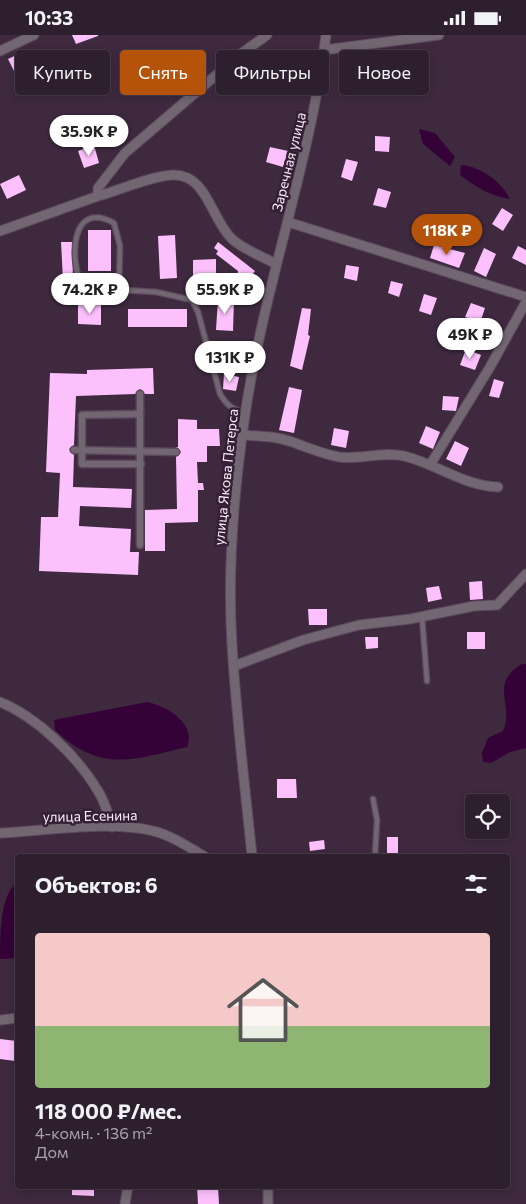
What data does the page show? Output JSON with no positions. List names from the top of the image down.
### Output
{
  "streets": {
    "street": ["Заречная улица", "улица Якова Петерса", "улица Есенина"]
  },
  "crossings": [
    ["Заречная улица", "улица Якова Петерса"]
  ],
  "page": {
    "status": "10:33",
    "chip": [
      "Купить",
      "Снять",
      "Фильтры",
      "Новое"
    ],
    "price": [
      "35.9K ₽",
      "118K ₽",
      "74.2K ₽",
      "55.9K ₽",
      "49K ₽",
      "131K ₽"
    ],
    "heading": "Объектов: 6",
    "list": [
      {
        "name": "118 000 ₽/мес.",
        "note": "4-комн. · 136 m² · Дом"
      }
    ]
  }
}
